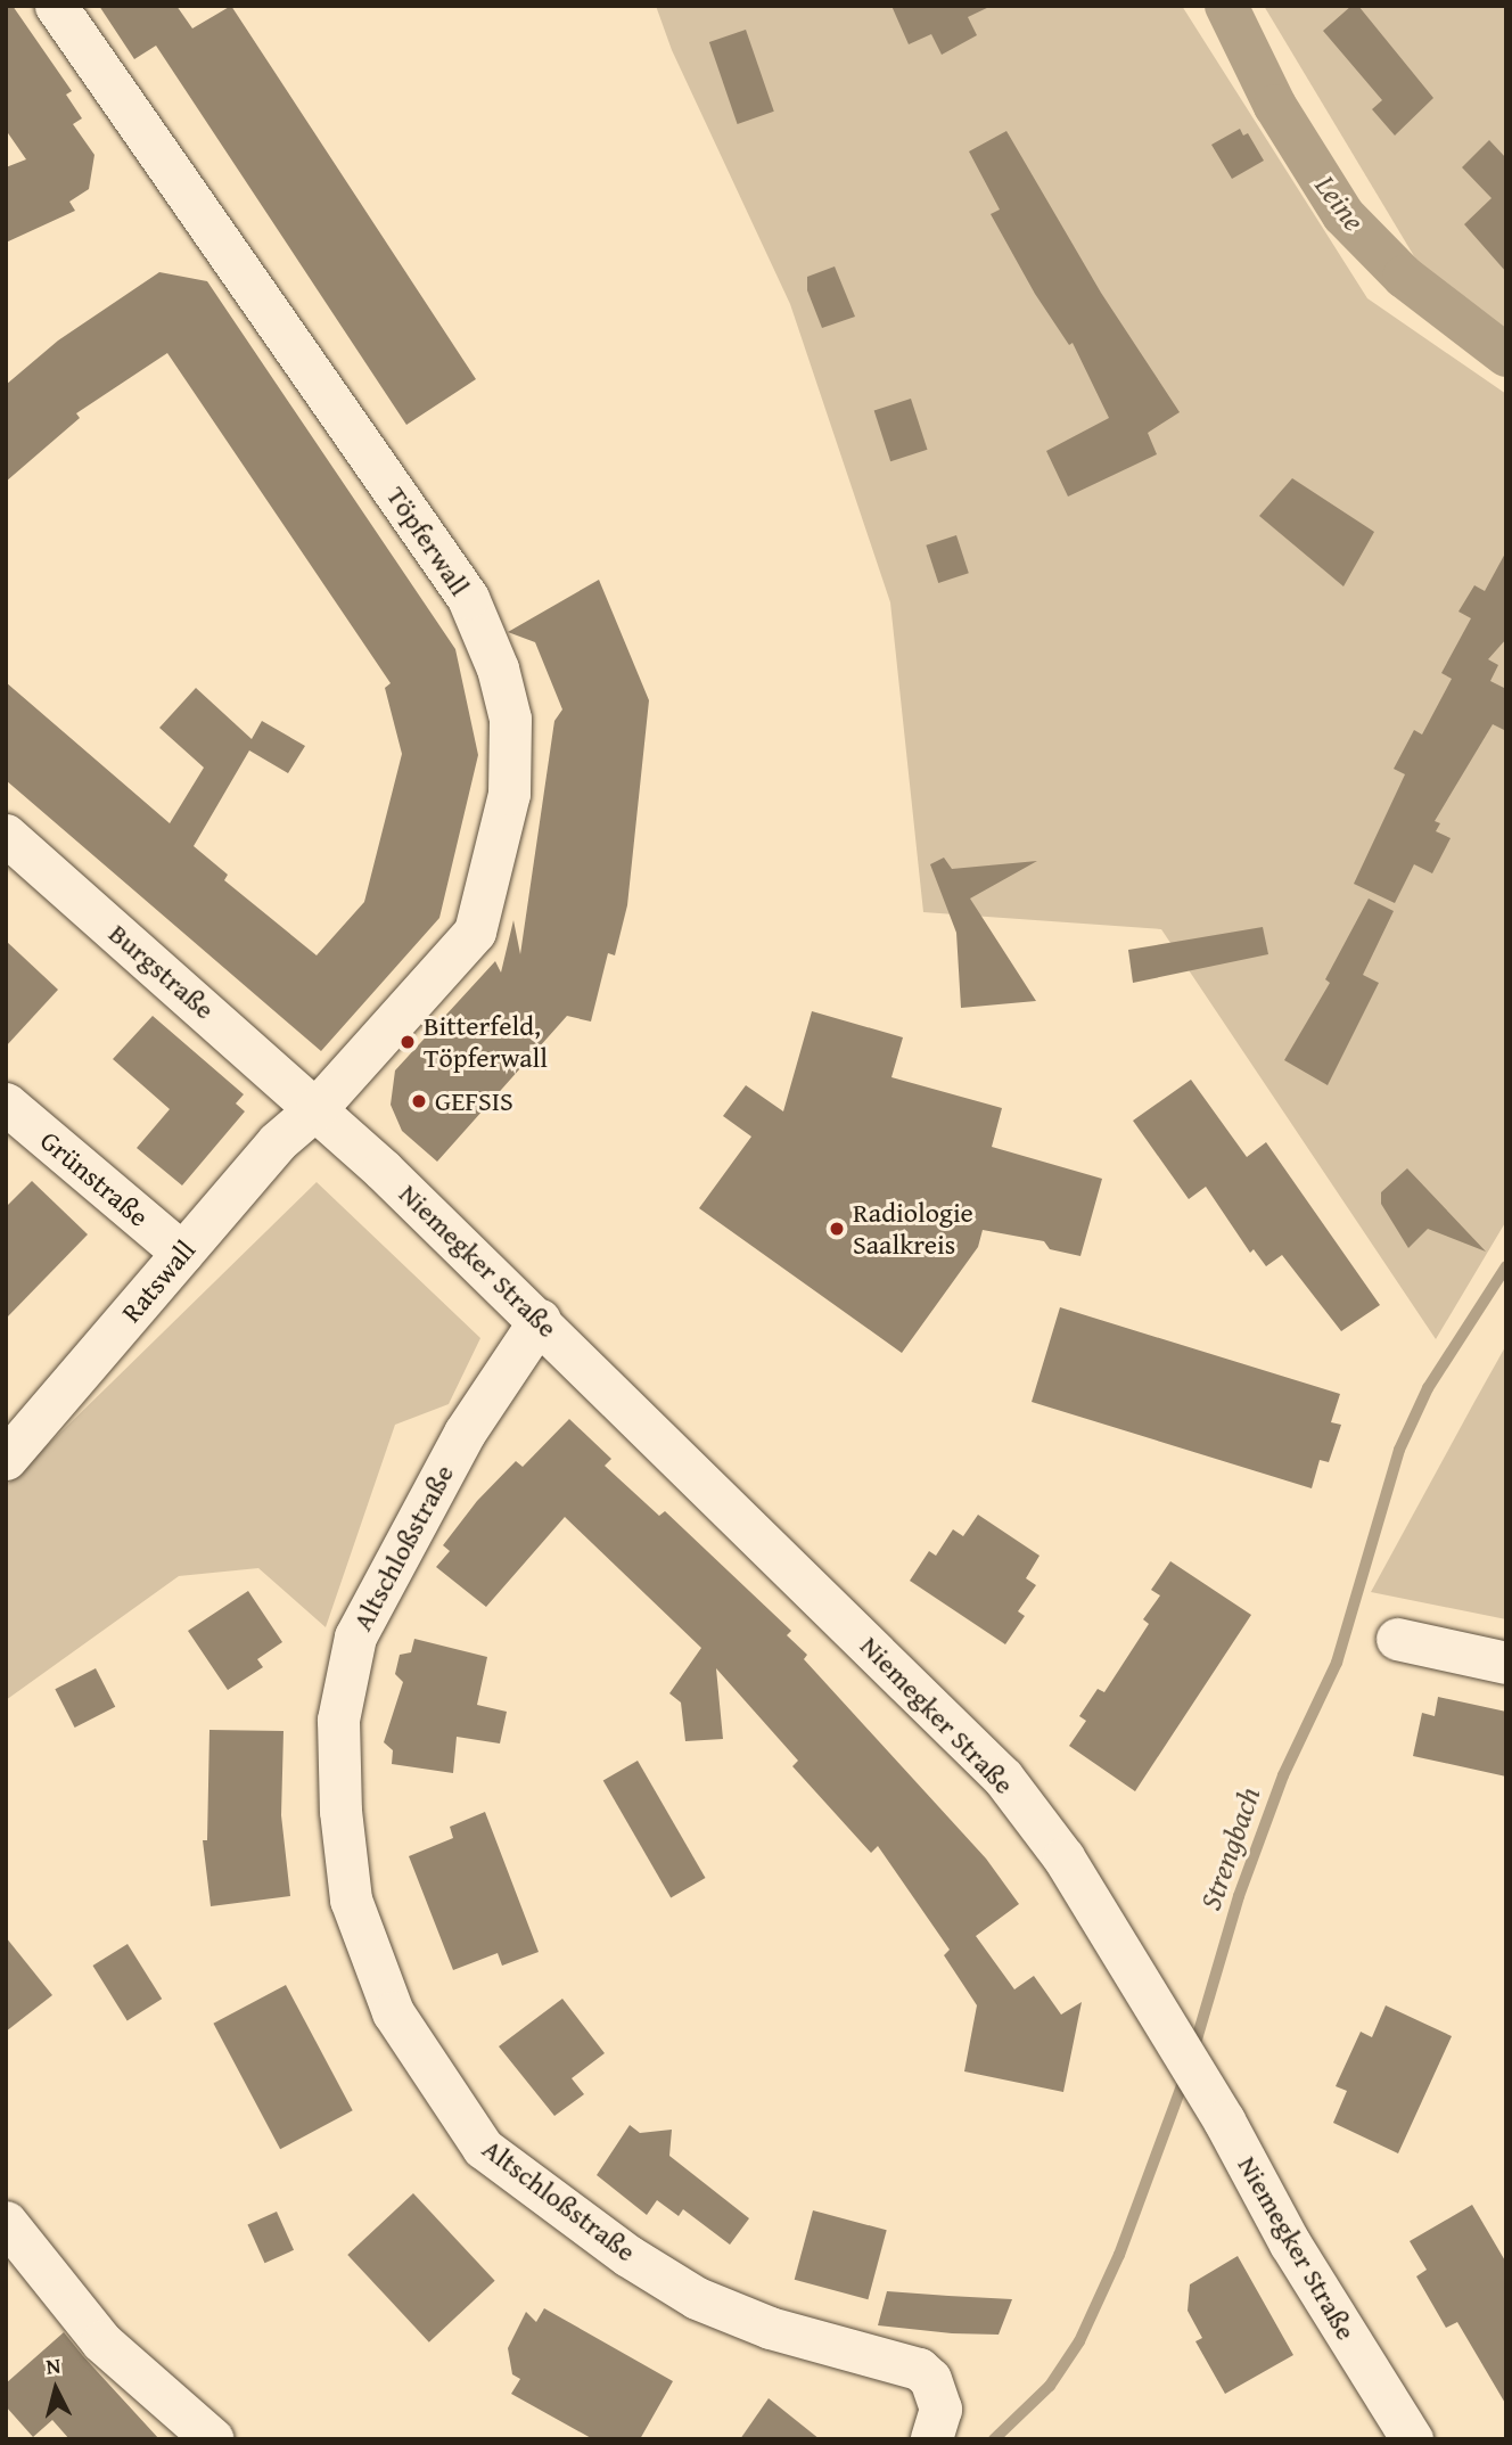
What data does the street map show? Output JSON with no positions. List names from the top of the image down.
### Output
{
  "streets": {
    "street": [
      "Töpferwall",
      "Burgstraße",
      "Grünstraße",
      "Niemegker Straße",
      "Ratswall",
      "Altschloßstraße"
    ]
  },
  "crossings": [
    ["Töpferwall", "Burgstraße"],
    ["Töpferwall", "Niemegker Straße"],
    ["Töpferwall", "Ratswall"],
    ["Burgstraße", "Niemegker Straße"],
    ["Burgstraße", "Ratswall"],
    ["Grünstraße", "Ratswall"],
    ["Niemegker Straße", "Ratswall"],
    ["Niemegker Straße", "Altschloßstraße"]
  ],
  "water": ["Leine", "Strengbach"],
  "places": ["Bitterfeld, Töpferwall", "GEFSIS", "Radiologie Saalkreis"],
  "north": "top"
}
